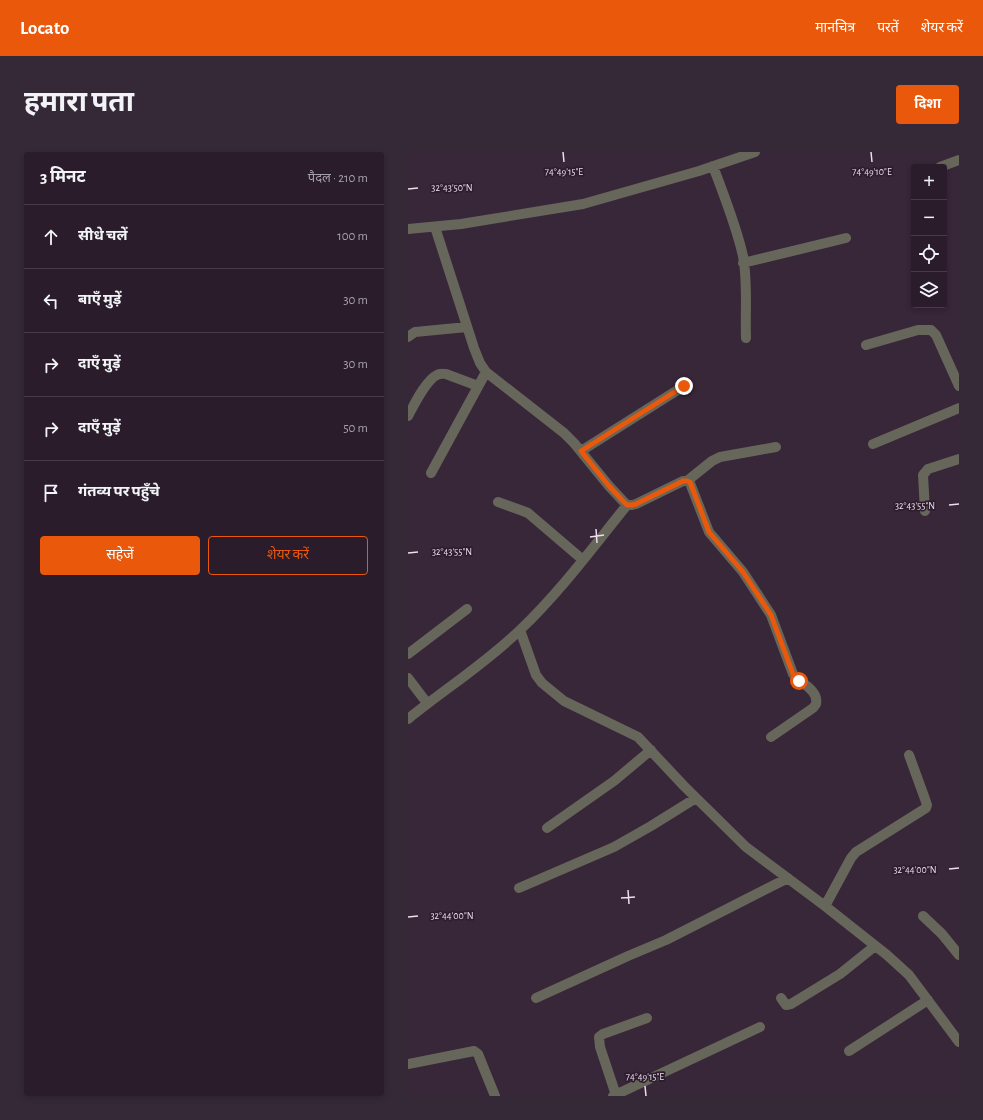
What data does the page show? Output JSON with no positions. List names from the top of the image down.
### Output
{
  "page": {
    "header": "Locato",
    "nav": ["मानचित्र", "परतें", "शेयर करें"],
    "buttons": [
      "दिशा",
      ["सहेजें", "शेयर करें"]
    ],
    "title": "हमारा पता",
    "heading": ["3 मिनट", "पैदल · 210 m"],
    "map_buttons": ["+", "−"],
    "list": [
      ["सीधे चलें", "100 m"],
      ["बाएँ मुड़ें", "30 m"],
      ["दाएँ मुड़ें", "30 m"],
      ["दाएँ मुड़ें", "50 m"],
      "गंतव्य पर पहुँचे"
    ]
  },
  "coordinates": [
    "74°49'15\"E",
    "74°49'10\"E",
    "32°43'50\"N",
    "32°43'55\"N",
    "32°44'00\"N"
  ]
}
